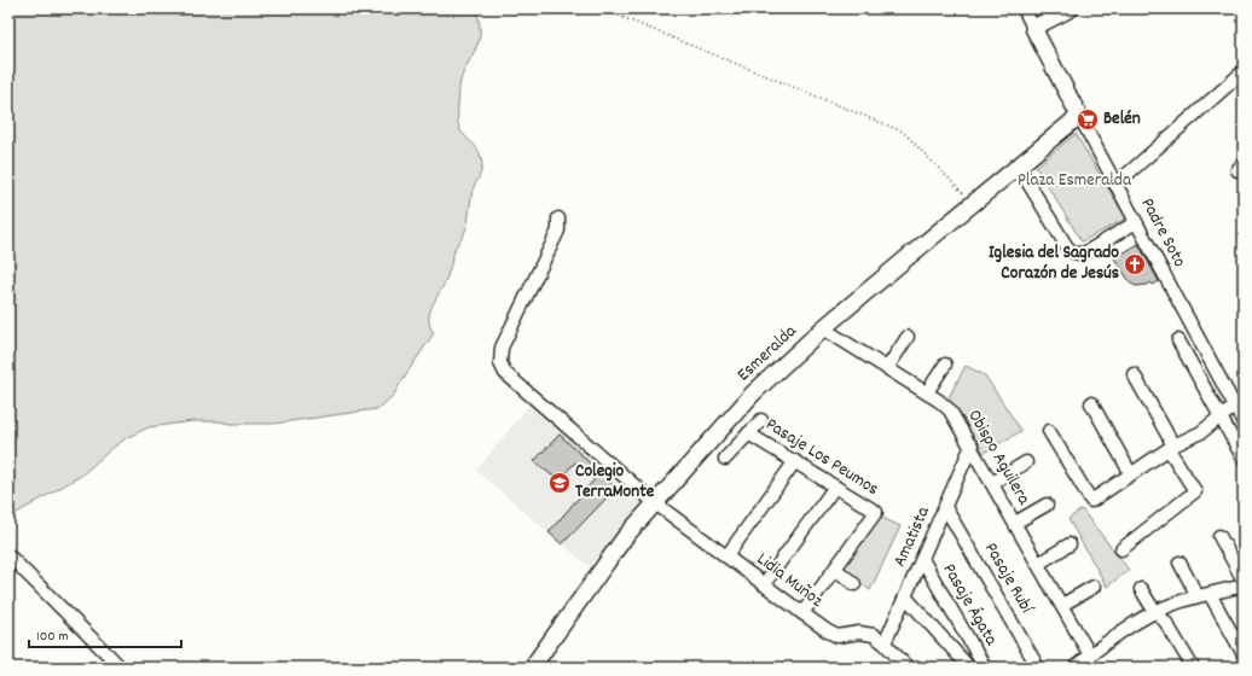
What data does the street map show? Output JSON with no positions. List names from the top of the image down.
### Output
{
  "streets": {
    "street": [
      "Padre Soto",
      "Esmeralda",
      "Pasaje Los Peumos",
      "Obispo Aguilera",
      "Amatista",
      "Pasaje Rubí",
      "Lidia Muñoz",
      "Pasaje Ágata"
    ]
  },
  "crossings": [
    ["Padre Soto", "Esmeralda"],
    ["Esmeralda", "Obispo Aguilera"],
    ["Esmeralda", "Lidia Muñoz"],
    ["Obispo Aguilera", "Amatista"],
    ["Amatista", "Pasaje Rubí"],
    ["Amatista", "Lidia Muñoz"],
    ["Amatista", "Pasaje Ágata"]
  ],
  "parks": ["Plaza Esmeralda"],
  "places": {
    "supermarket": ["Belén"],
    "church": ["Iglesia del Sagrado Corazón de Jesús"],
    "school or university": ["Colegio TerraMonte"]
  },
  "scale_bar": "100 m"
}
